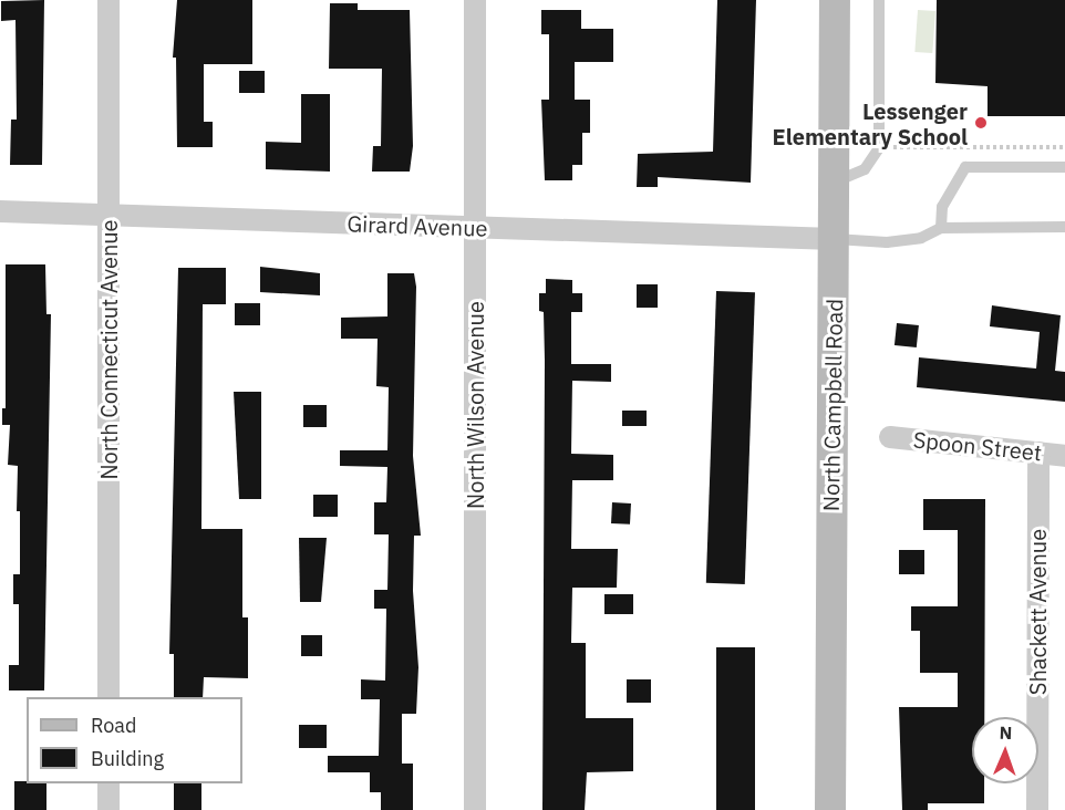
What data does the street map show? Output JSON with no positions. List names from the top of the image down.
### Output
{
  "streets": {
    "street": [
      "Girard Avenue",
      "North Connecticut Avenue",
      "North Wilson Avenue",
      "North Campbell Road",
      "Spoon Street",
      "Shackett Avenue"
    ]
  },
  "crossings": [
    ["Girard Avenue", "North Connecticut Avenue"],
    ["Girard Avenue", "North Wilson Avenue"],
    ["Girard Avenue", "North Campbell Road"],
    ["Spoon Street", "Shackett Avenue"]
  ],
  "places": ["Lessenger Elementary School"],
  "legend": ["Road", "Building"],
  "north": "top"
}
